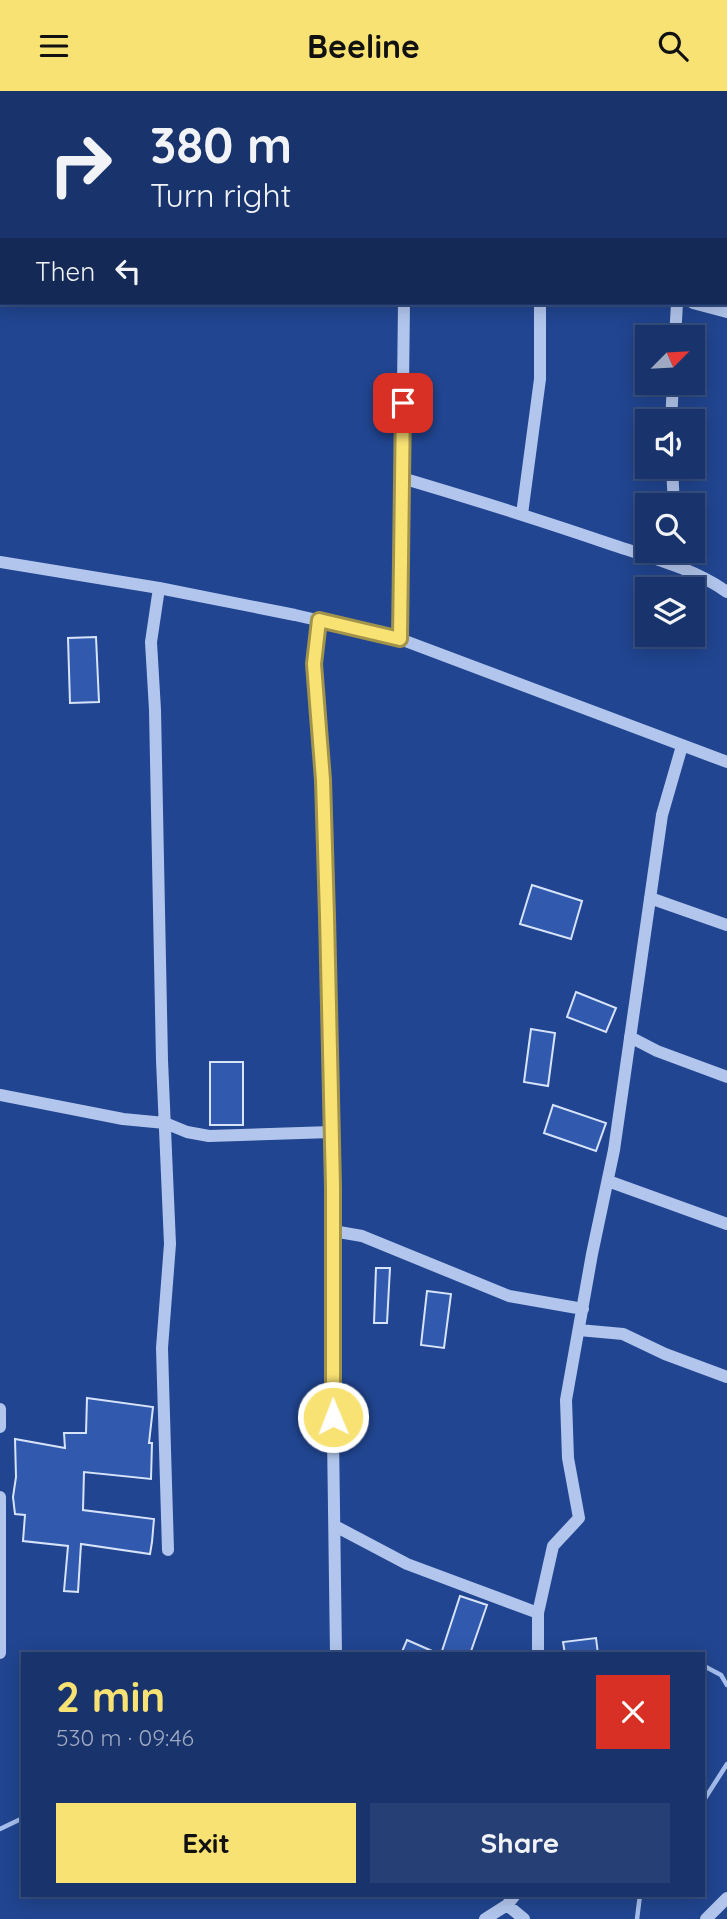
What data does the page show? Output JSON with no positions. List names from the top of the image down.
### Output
{
  "north": "top right",
  "page": {
    "header": "Beeline",
    "turn": ["380 m", "Turn right"],
    "then": "Then",
    "heading": ["2 min", "530 m · 09:46"],
    "buttons": ["Exit", "Share"]
  }
}
